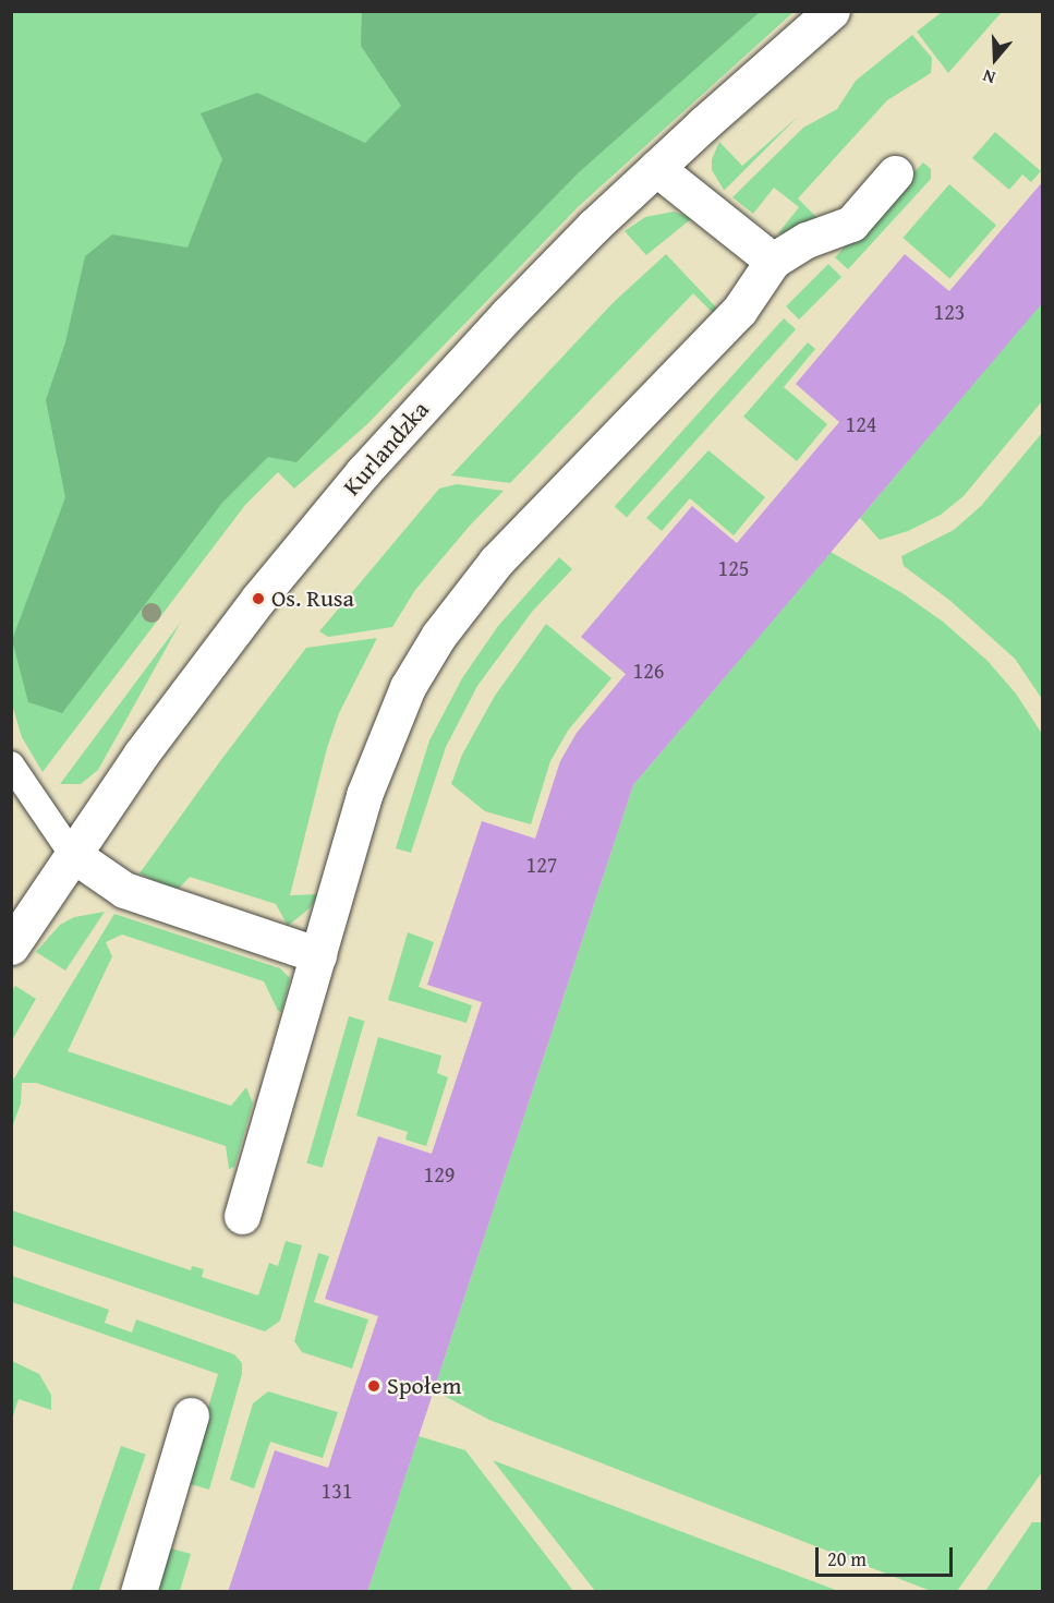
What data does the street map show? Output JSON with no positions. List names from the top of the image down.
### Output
{
  "streets": {
    "street": ["Kurlandzka"]
  },
  "places": ["Os. Rusa", "Społem"],
  "house_numbers": [
    "123",
    "124",
    "125",
    "126",
    "127",
    "129",
    "131"
  ],
  "scale_bar": "20 m",
  "north": "bottom"
}
